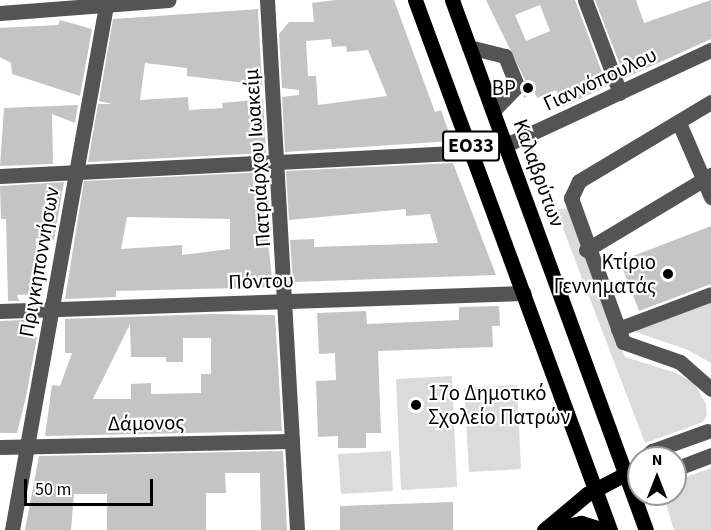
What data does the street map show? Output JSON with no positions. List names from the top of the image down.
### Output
{
  "streets": {
    "main road": ["ΕΟ33", "Καλαβρύτων"],
    "street": [
      "Γιαννόπουλου",
      "Πατριάρχου Ιωακείμ",
      "Πριγκηποννήσων",
      "Πόντου",
      "Δάμονος"
    ]
  },
  "crossings": [
    ["Γιαννόπουλου", "Καλαβρύτων"],
    ["ΕΟ33", "Πόντου"],
    ["Πατριάρχου Ιωακείμ", "Πόντου"],
    ["Πατριάρχου Ιωακείμ", "Δάμονος"],
    ["Πριγκηποννήσων", "Πόντου"],
    ["Πριγκηποννήσων", "Δάμονος"]
  ],
  "places": ["BP", "Κτίριο Γεννηματάς", "17ο Δημοτικό Σχολείο Πατρών"],
  "scale_bar": "50 m",
  "north": "top"
}
